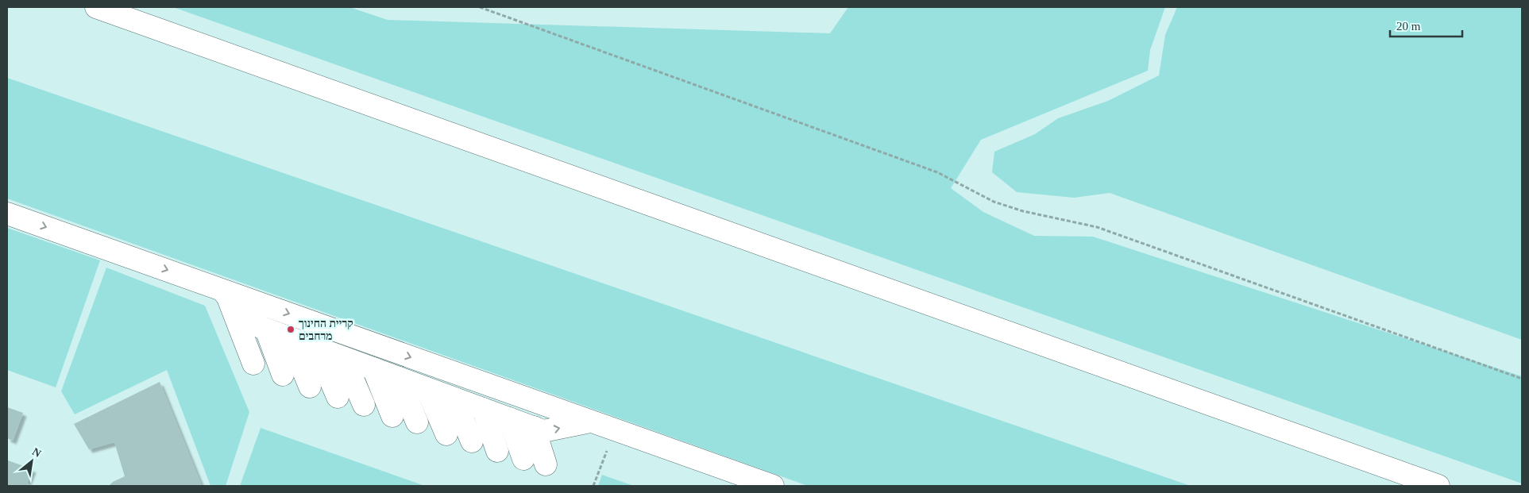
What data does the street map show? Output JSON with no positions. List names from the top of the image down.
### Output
{
  "places": ["קריית החינוך מרחבים"],
  "scale_bar": "20 m",
  "north": "top right"
}
